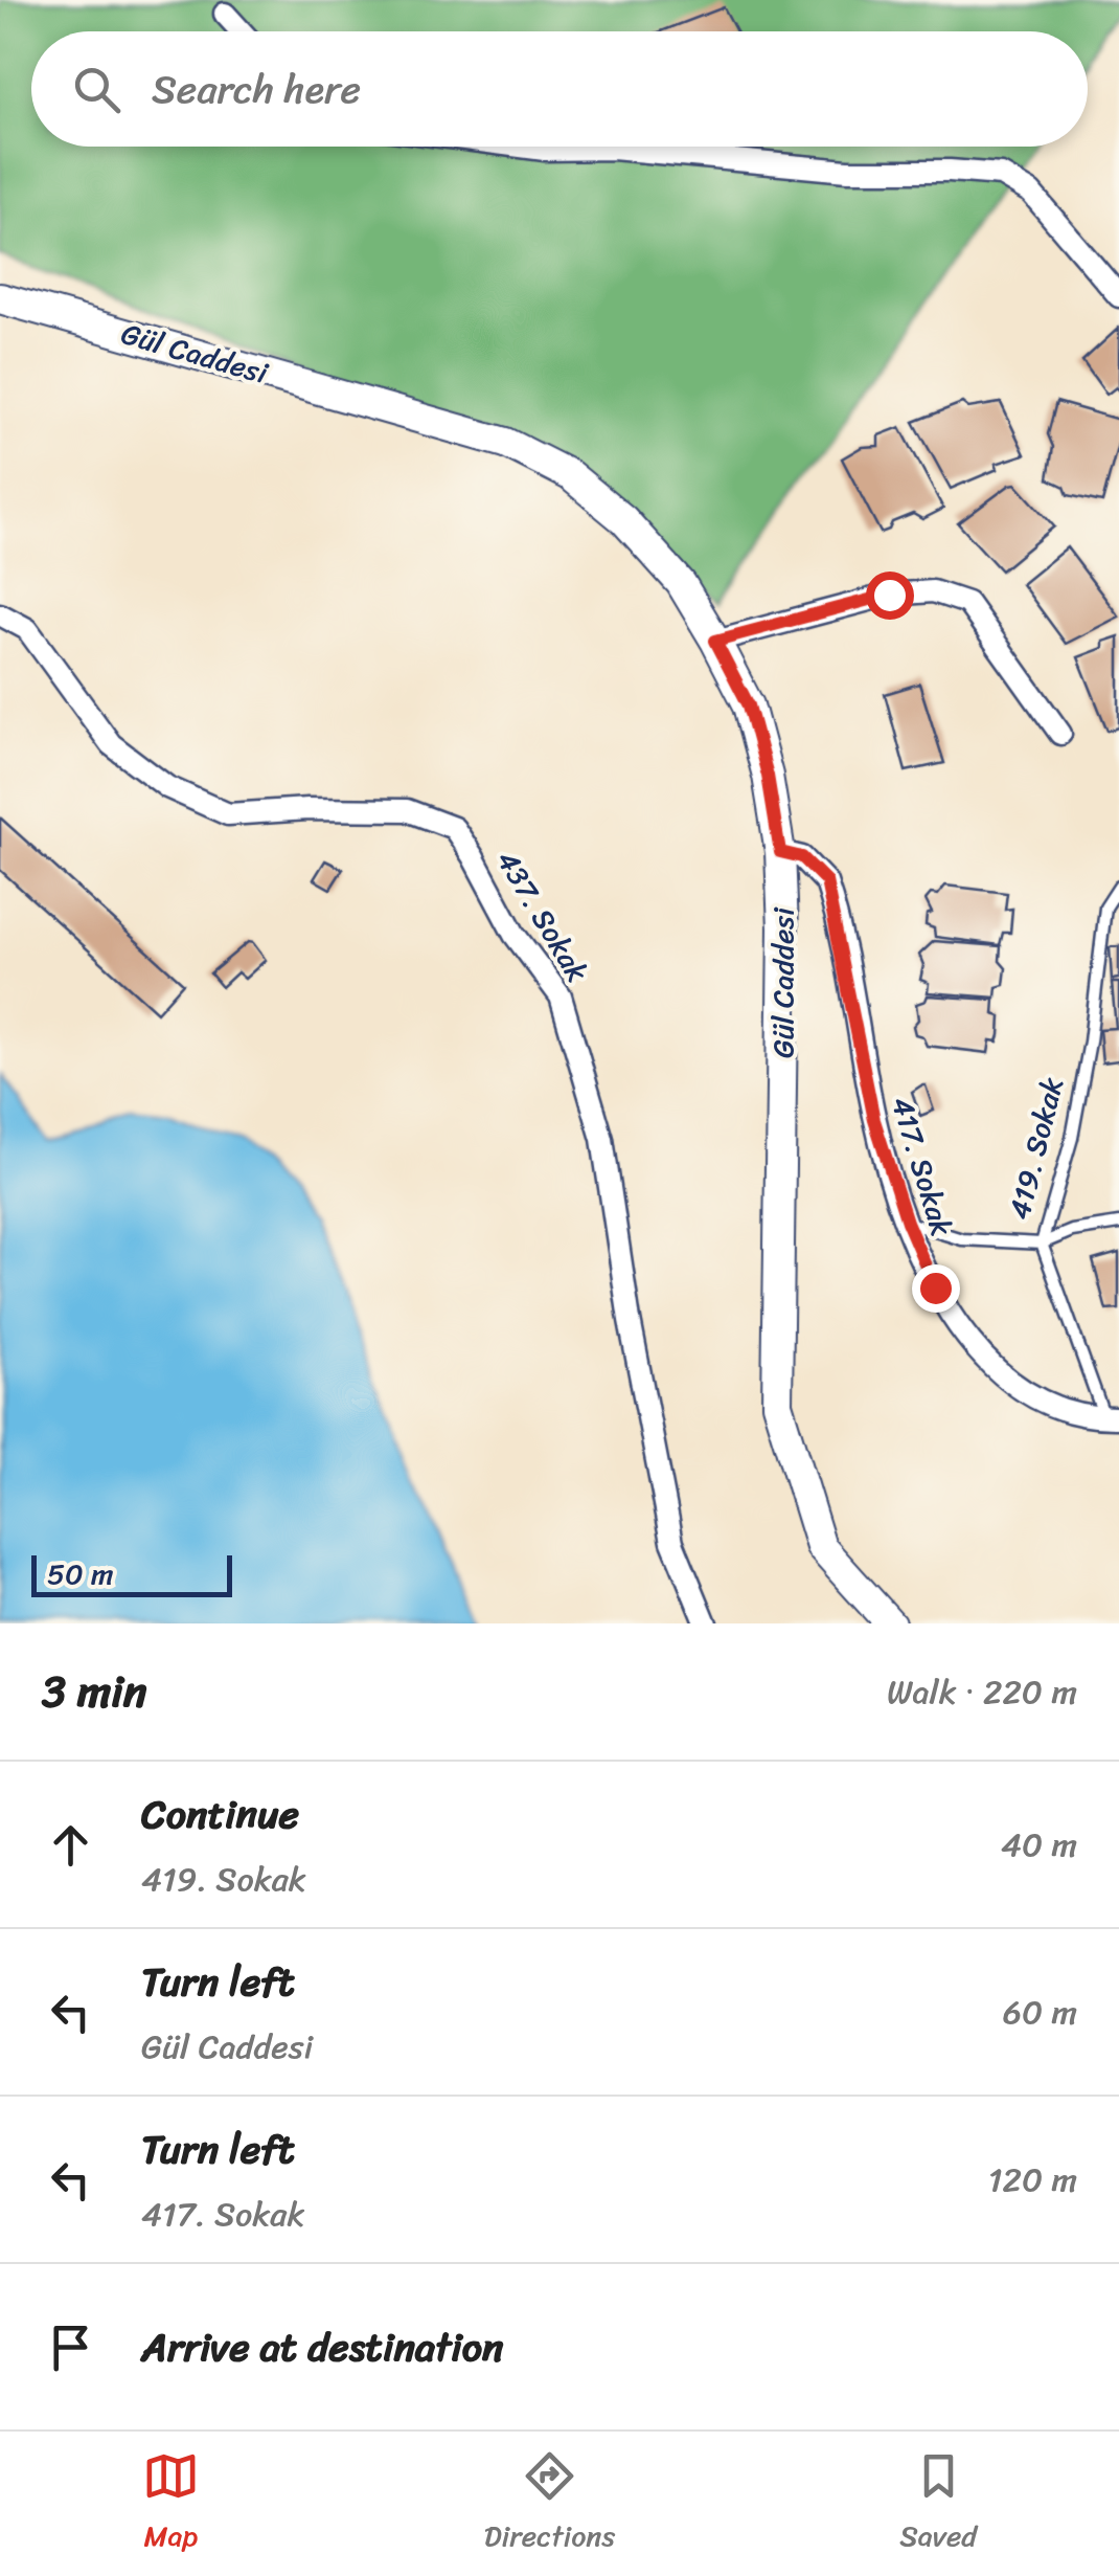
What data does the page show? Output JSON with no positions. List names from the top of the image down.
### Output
{
  "streets": {
    "main road": ["Gül Caddesi"],
    "street": ["437. Sokak", "417. Sokak"],
    "lane": ["419. Sokak"]
  },
  "crossings": [
    ["Gül Caddesi", "417. Sokak"],
    ["419. Sokak", "417. Sokak"]
  ],
  "scale_bar": "50 m",
  "page": {
    "search": "Search here",
    "scale": "50 m",
    "heading": ["3 min", "Walk · 220 m"],
    "list": [
      ["Continue", "419. Sokak", "40 m"],
      ["Turn left", "Gül Caddesi", "60 m"],
      ["Turn left", "417. Sokak", "120 m"],
      "Arrive at destination"
    ],
    "nav": ["Map", "Directions", "Saved"]
  }
}
